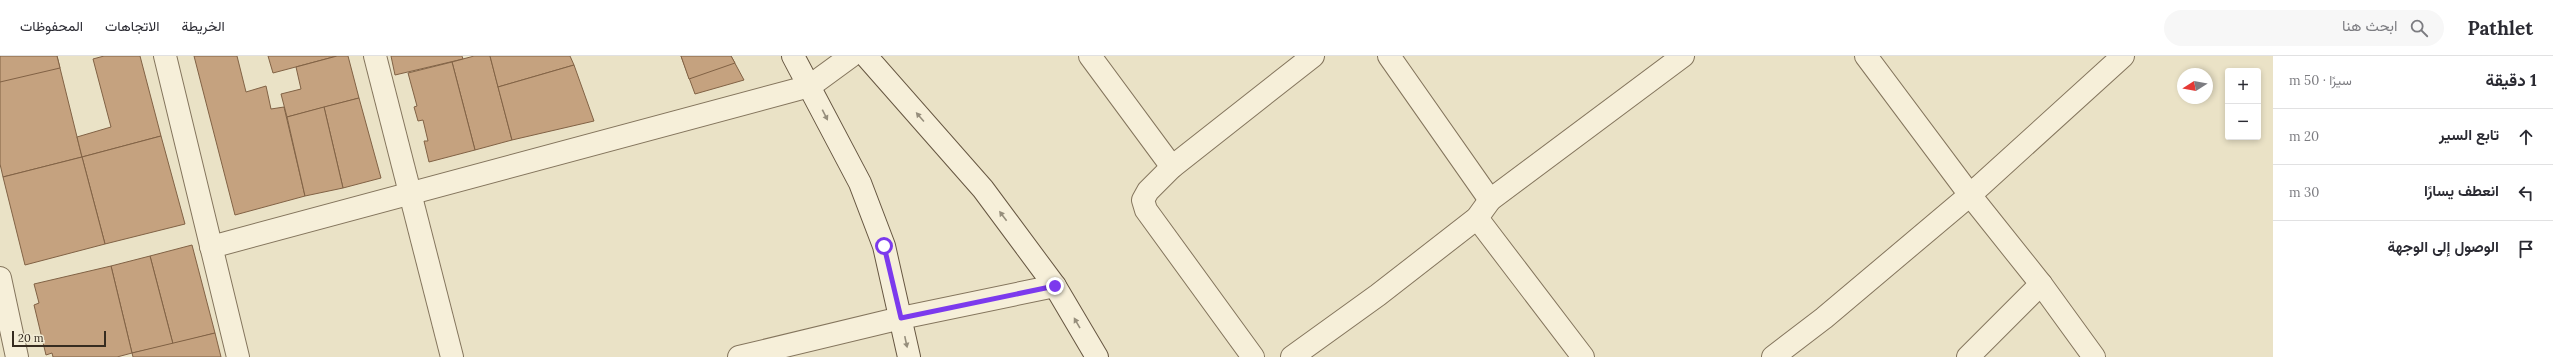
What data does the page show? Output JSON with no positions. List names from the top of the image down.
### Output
{
  "scale_bar": "20 m",
  "north": "left",
  "page": {
    "header": "Pathlet",
    "search": "ابحث هنا",
    "nav": ["الخريطة", "الاتجاهات", "المحفوظات"],
    "heading": ["1 دقيقة", "سيرًا · 50 m"],
    "map_buttons": ["+", "−"],
    "list": [
      ["تابع السير", "20 m"],
      ["انعطف يسارًا", "30 m"],
      "الوصول إلى الوجهة"
    ],
    "scale": "20 m"
  }
}
